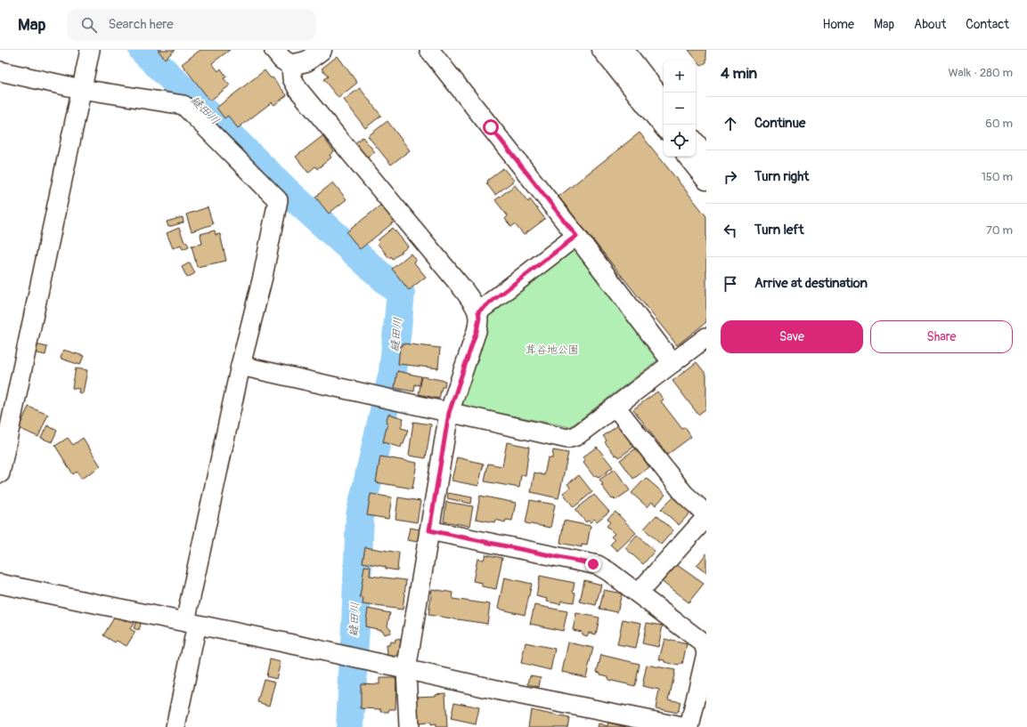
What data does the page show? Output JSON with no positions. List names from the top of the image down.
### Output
{
  "water": ["縫田川"],
  "parks": ["茸谷地公園"],
  "page": {
    "header": "Map",
    "search": "Search here",
    "nav": [
      "Home",
      "Map",
      "About",
      "Contact"
    ],
    "heading": ["4 min", "Walk · 280 m"],
    "map_buttons": ["+", "−"],
    "list": [
      ["Continue", "60 m"],
      ["Turn right", "150 m"],
      ["Turn left", "70 m"],
      "Arrive at destination"
    ],
    "buttons": ["Save", "Share"]
  }
}
